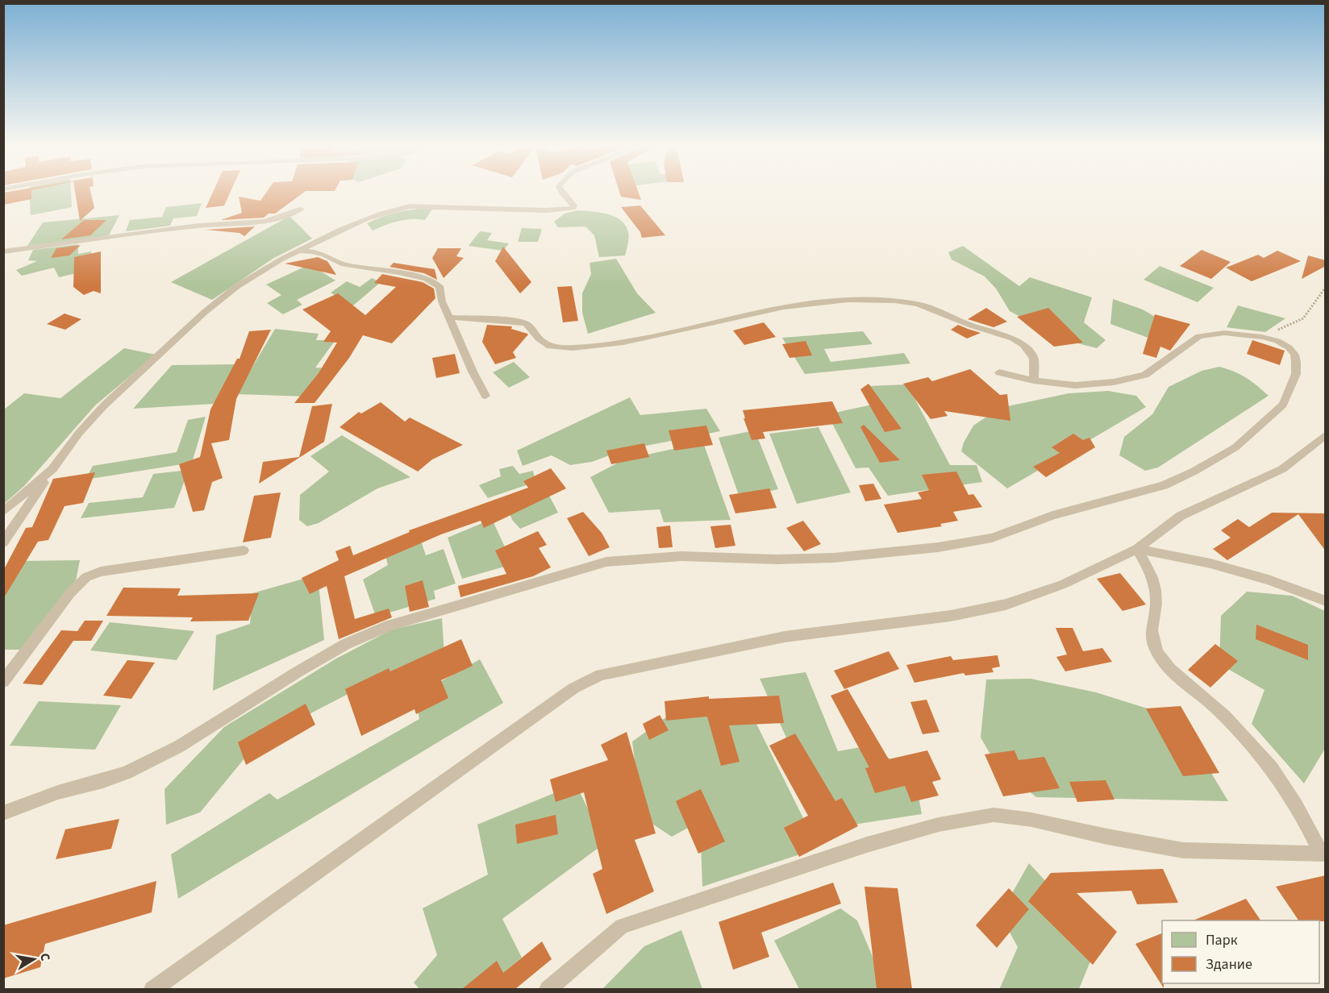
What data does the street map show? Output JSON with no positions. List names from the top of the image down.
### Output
{
  "legend": ["Парк", "Здание"],
  "north": "right"
}
